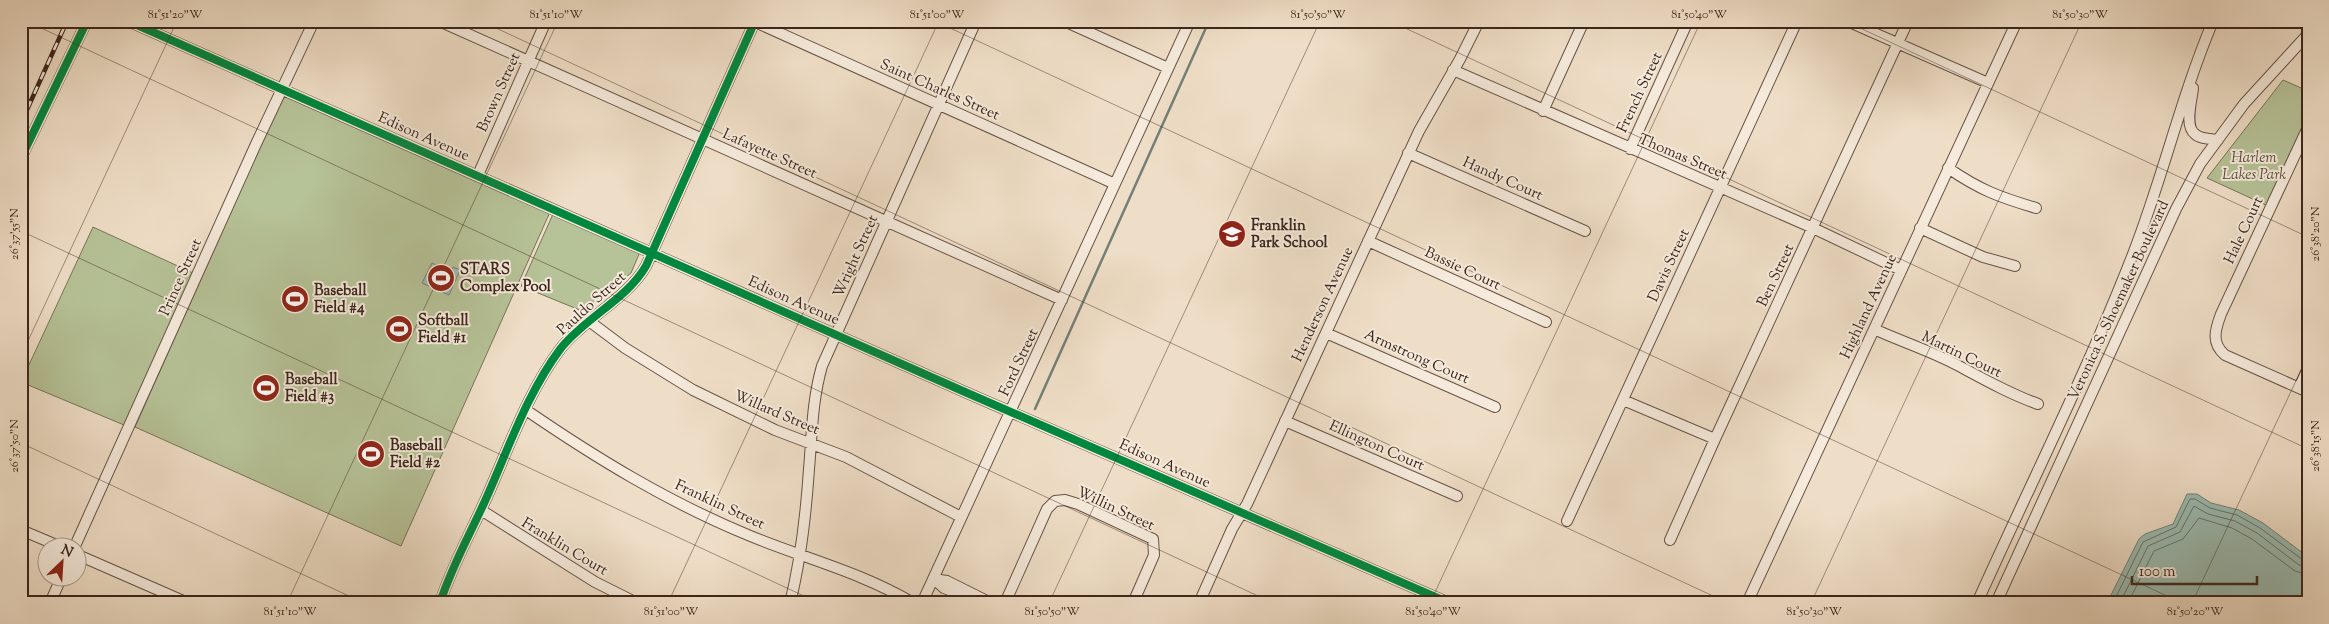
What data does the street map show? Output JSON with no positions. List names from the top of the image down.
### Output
{
  "streets": {
    "street": [
      "Saint Charles Street",
      "Brown Street",
      "French Street",
      "Edison Avenue",
      "Lafayette Street",
      "Thomas Street",
      "Handy Court",
      "Hale Court",
      "Wright Street",
      "Davis Street",
      "Bassie Court",
      "Ben Street",
      "Prince Street",
      "Veronica S. Shoemaker Boulevard",
      "Pauldo Street",
      "Henderson Avenue",
      "Highland Avenue",
      "Martin Court",
      "Armstrong Court",
      "Ford Street",
      "Willard Street",
      "Ellington Court",
      "Franklin Street",
      "Willin Street",
      "Franklin Court"
    ]
  },
  "crossings": [
    ["Saint Charles Street", "Wright Street"],
    ["Saint Charles Street", "Pauldo Street"],
    ["Saint Charles Street", "Ford Street"],
    ["Brown Street", "Edison Avenue"],
    ["Brown Street", "Lafayette Street"],
    ["French Street", "Thomas Street"],
    ["Edison Avenue", "Wright Street"],
    ["Edison Avenue", "Prince Street"],
    ["Edison Avenue", "Pauldo Street"],
    ["Edison Avenue", "Henderson Avenue"],
    ["Edison Avenue", "Ford Street"],
    ["Lafayette Street", "Wright Street"],
    ["Lafayette Street", "Pauldo Street"],
    ["Lafayette Street", "Ford Street"],
    ["Thomas Street", "Davis Street"],
    ["Thomas Street", "Ben Street"],
    ["Thomas Street", "Henderson Avenue"],
    ["Thomas Street", "Highland Avenue"],
    ["Handy Court", "Henderson Avenue"],
    ["Wright Street", "Willard Street"],
    ["Wright Street", "Franklin Street"],
    ["Bassie Court", "Henderson Avenue"],
    ["Pauldo Street", "Willard Street"],
    ["Pauldo Street", "Franklin Street"],
    ["Pauldo Street", "Franklin Court"],
    ["Henderson Avenue", "Armstrong Court"],
    ["Henderson Avenue", "Ellington Court"],
    ["Highland Avenue", "Martin Court"],
    ["Ford Street", "Willard Street"]
  ],
  "parks": ["Harlem Lakes Park"],
  "places": {
    "school or university": ["Franklin Park School"],
    "sports": [
      "STARS Complex Pool",
      "Baseball Field #4",
      "Softball Field #1",
      "Baseball Field #3",
      "Baseball Field #2"
    ]
  },
  "scale_bar": "100 m",
  "north": "top right",
  "coordinates": [
    "81°51'20\"W",
    "81°51'10\"W",
    "81°51'00\"W",
    "81°50'50\"W",
    "81°50'40\"W",
    "81°50'30\"W",
    "26°37'55\"N",
    "26°38'20\"N",
    "26°37'50\"N",
    "26°38'15\"N",
    "81°50'20\"W"
  ]
}
